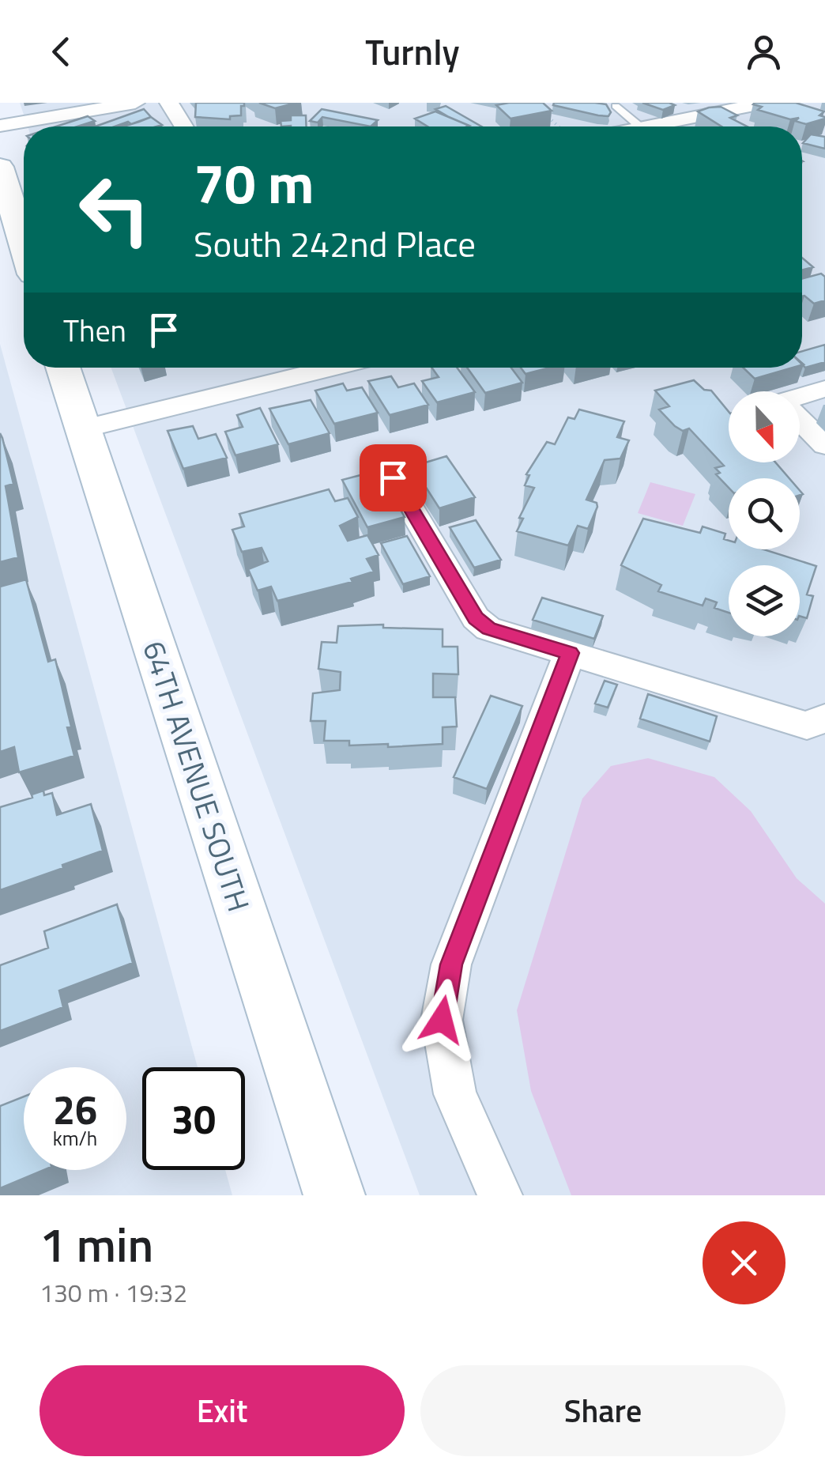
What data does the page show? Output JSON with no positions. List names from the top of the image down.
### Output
{
  "streets": {
    "street": ["64TH AVENUE SOUTH"]
  },
  "north": "bottom",
  "page": {
    "header": "Turnly",
    "turn": ["70 m", "South 242nd Place"],
    "then": "Then",
    "speed": "26 km/h",
    "limit": "30",
    "heading": ["1 min", "130 m · 19:32"],
    "buttons": ["Exit", "Share"]
  }
}
